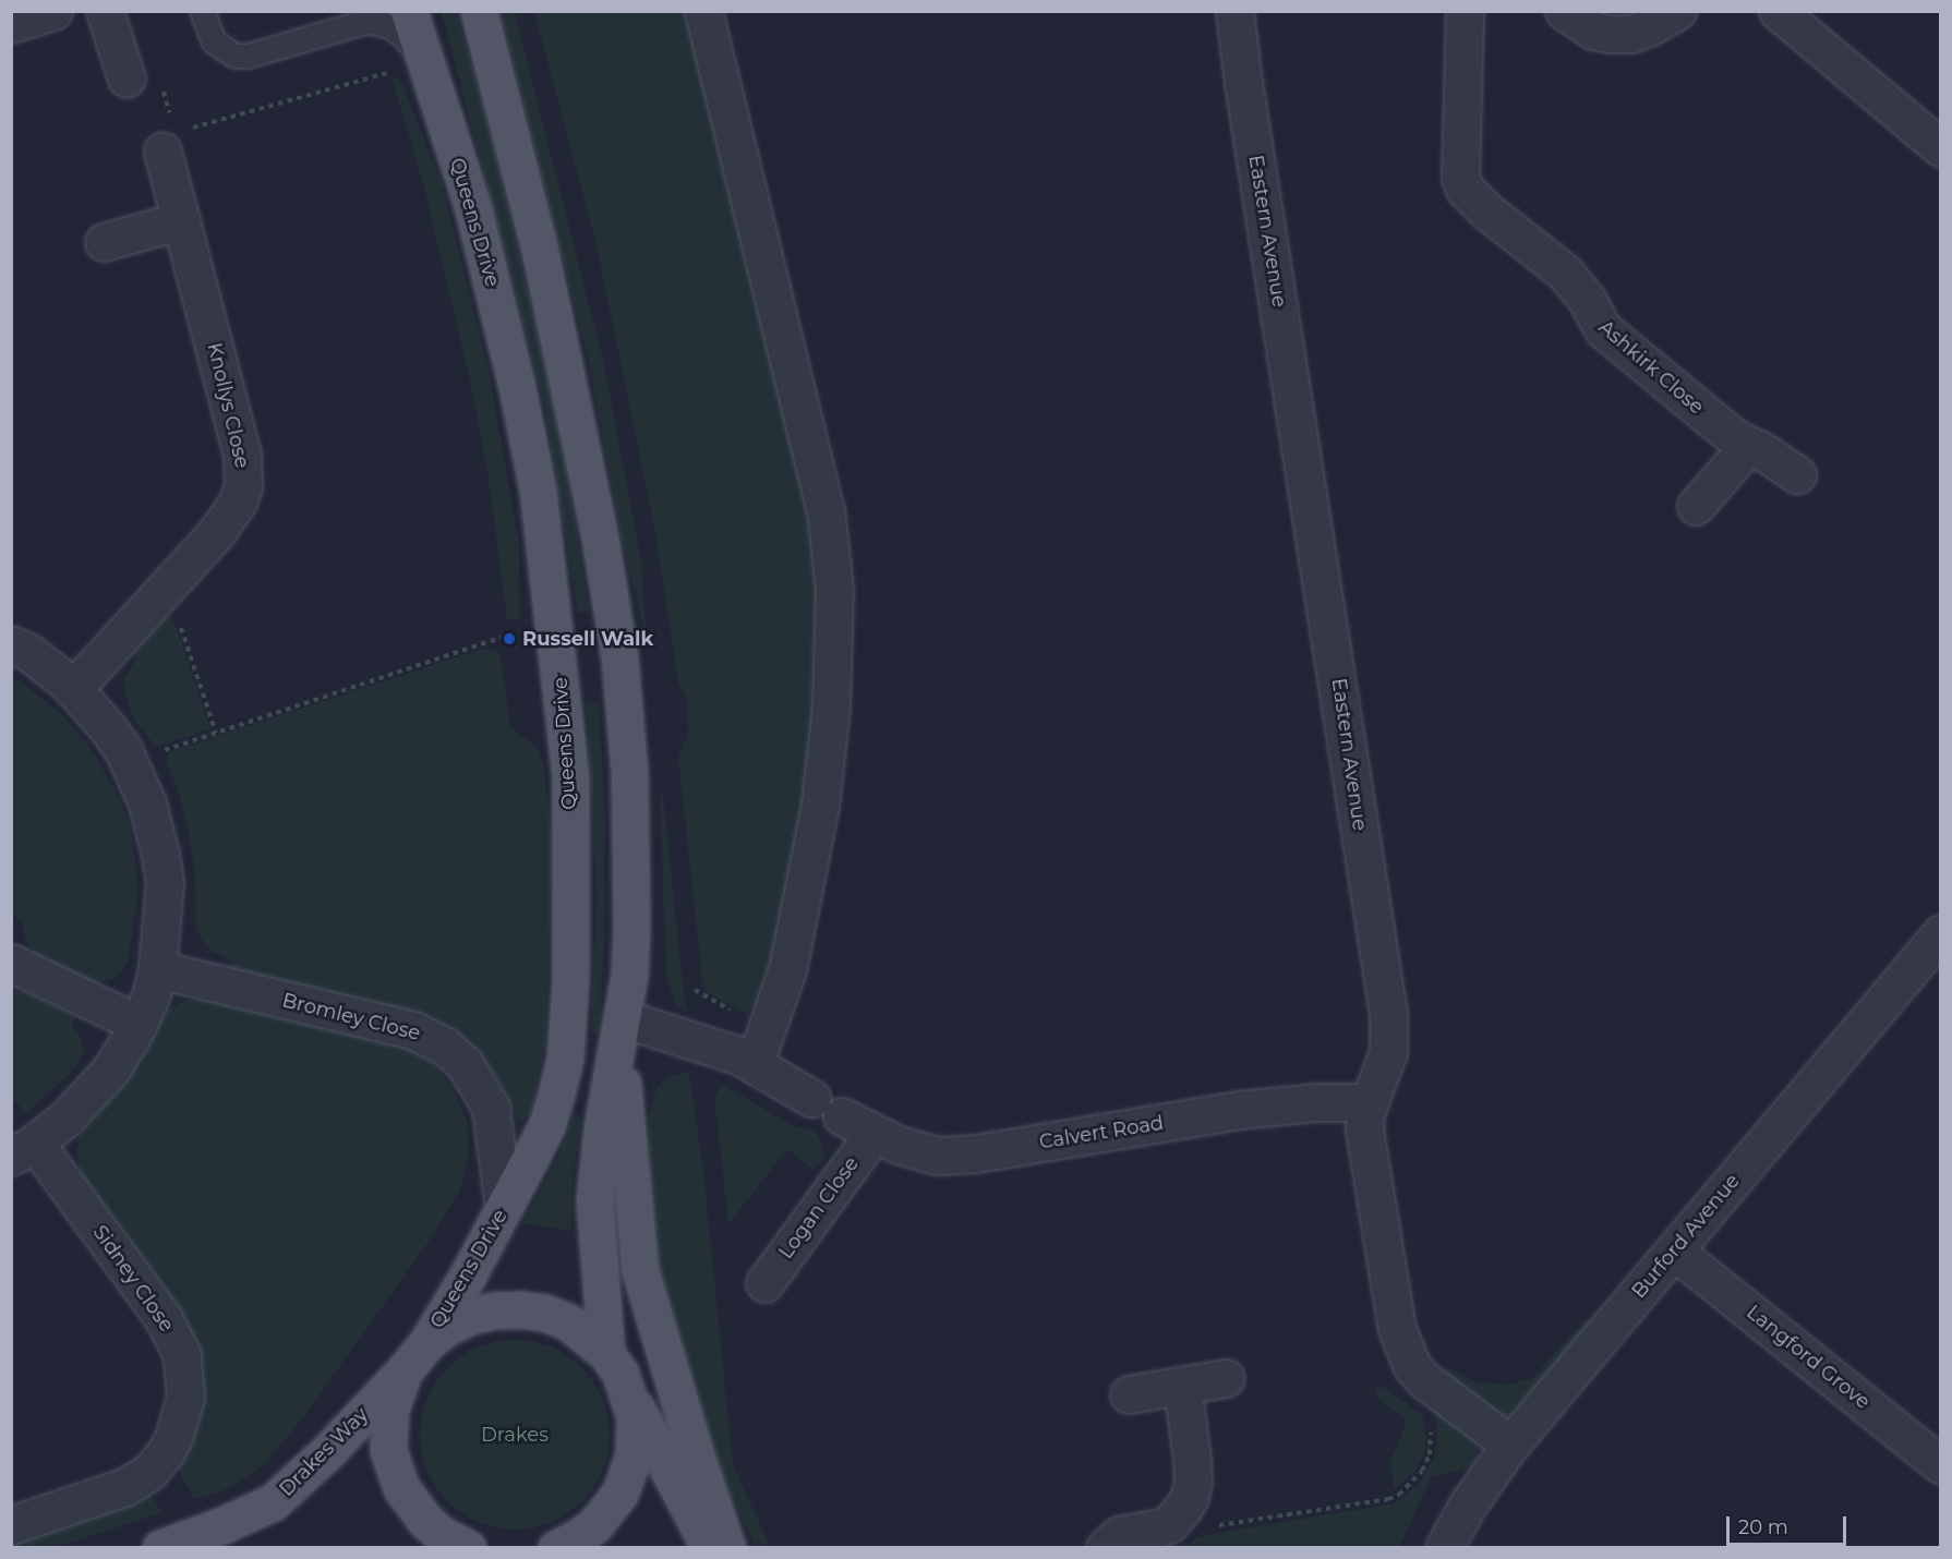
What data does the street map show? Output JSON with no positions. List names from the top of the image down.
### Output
{
  "streets": {
    "main road": ["Queens Drive", "Drakes Way"],
    "street": [
      "Eastern Avenue",
      "Ashkirk Close",
      "Knollys Close",
      "Bromley Close",
      "Calvert Road",
      "Logan Close",
      "Burford Avenue",
      "Sidney Close",
      "Langford Grove"
    ]
  },
  "crossings": [
    ["Queens Drive", "Bromley Close"],
    ["Queens Drive", "Drakes Way"],
    ["Eastern Avenue", "Calvert Road"],
    ["Eastern Avenue", "Burford Avenue"],
    ["Calvert Road", "Logan Close"],
    ["Burford Avenue", "Langford Grove"]
  ],
  "parks": ["Drakes"],
  "places": ["Russell Walk"],
  "scale_bar": "20 m"
}
